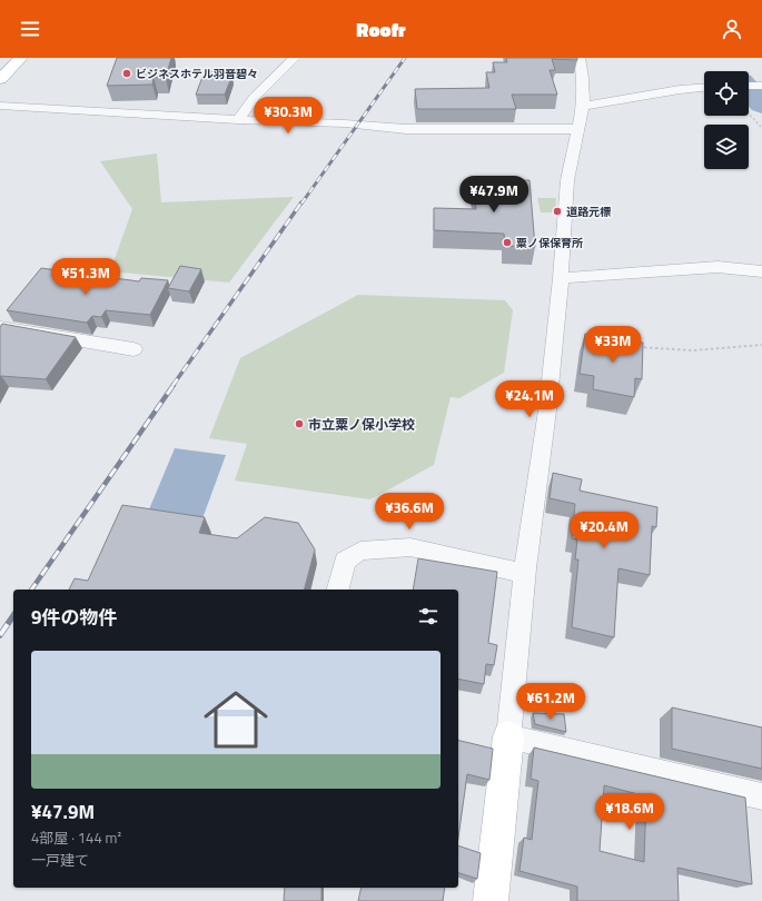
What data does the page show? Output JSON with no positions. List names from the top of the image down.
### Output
{
  "places": [
    "ビジネスホテル羽音碧々",
    "道路元標",
    "粟ノ保保育所",
    "市立粟ノ保小学校"
  ],
  "page": {
    "header": "Roofr",
    "price": [
      "¥30.3M",
      "¥47.9M",
      "¥51.3M",
      "¥33M",
      "¥24.1M",
      "¥36.6M",
      "¥20.4M",
      "¥61.2M",
      "¥18.6M"
    ],
    "heading": "9件の物件",
    "list": [
      {
        "name": "¥47.9M",
        "note": "4部屋 · 144 m² · 一戸建て"
      }
    ]
  }
}
